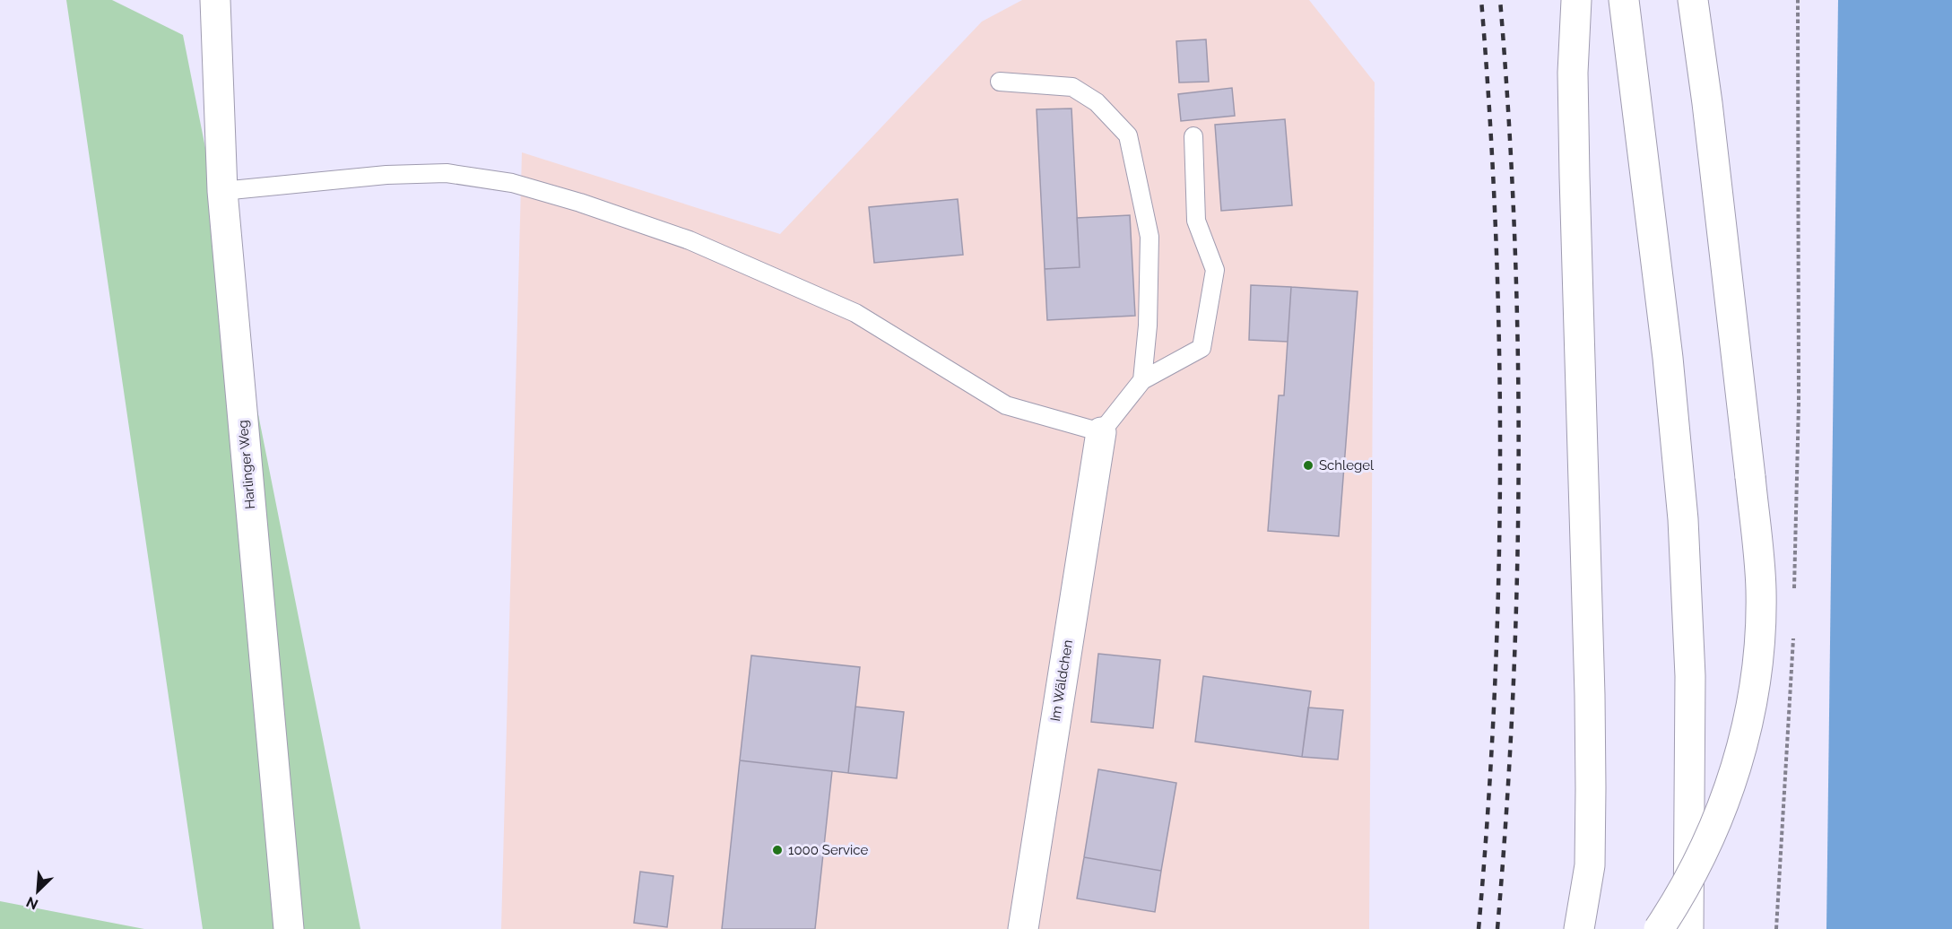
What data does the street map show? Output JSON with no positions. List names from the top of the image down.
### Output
{
  "streets": {
    "street": ["Harlinger Weg", "Im Wäldchen"]
  },
  "places": ["Schlegel", "1000 Service"],
  "north": "bottom left"
}
